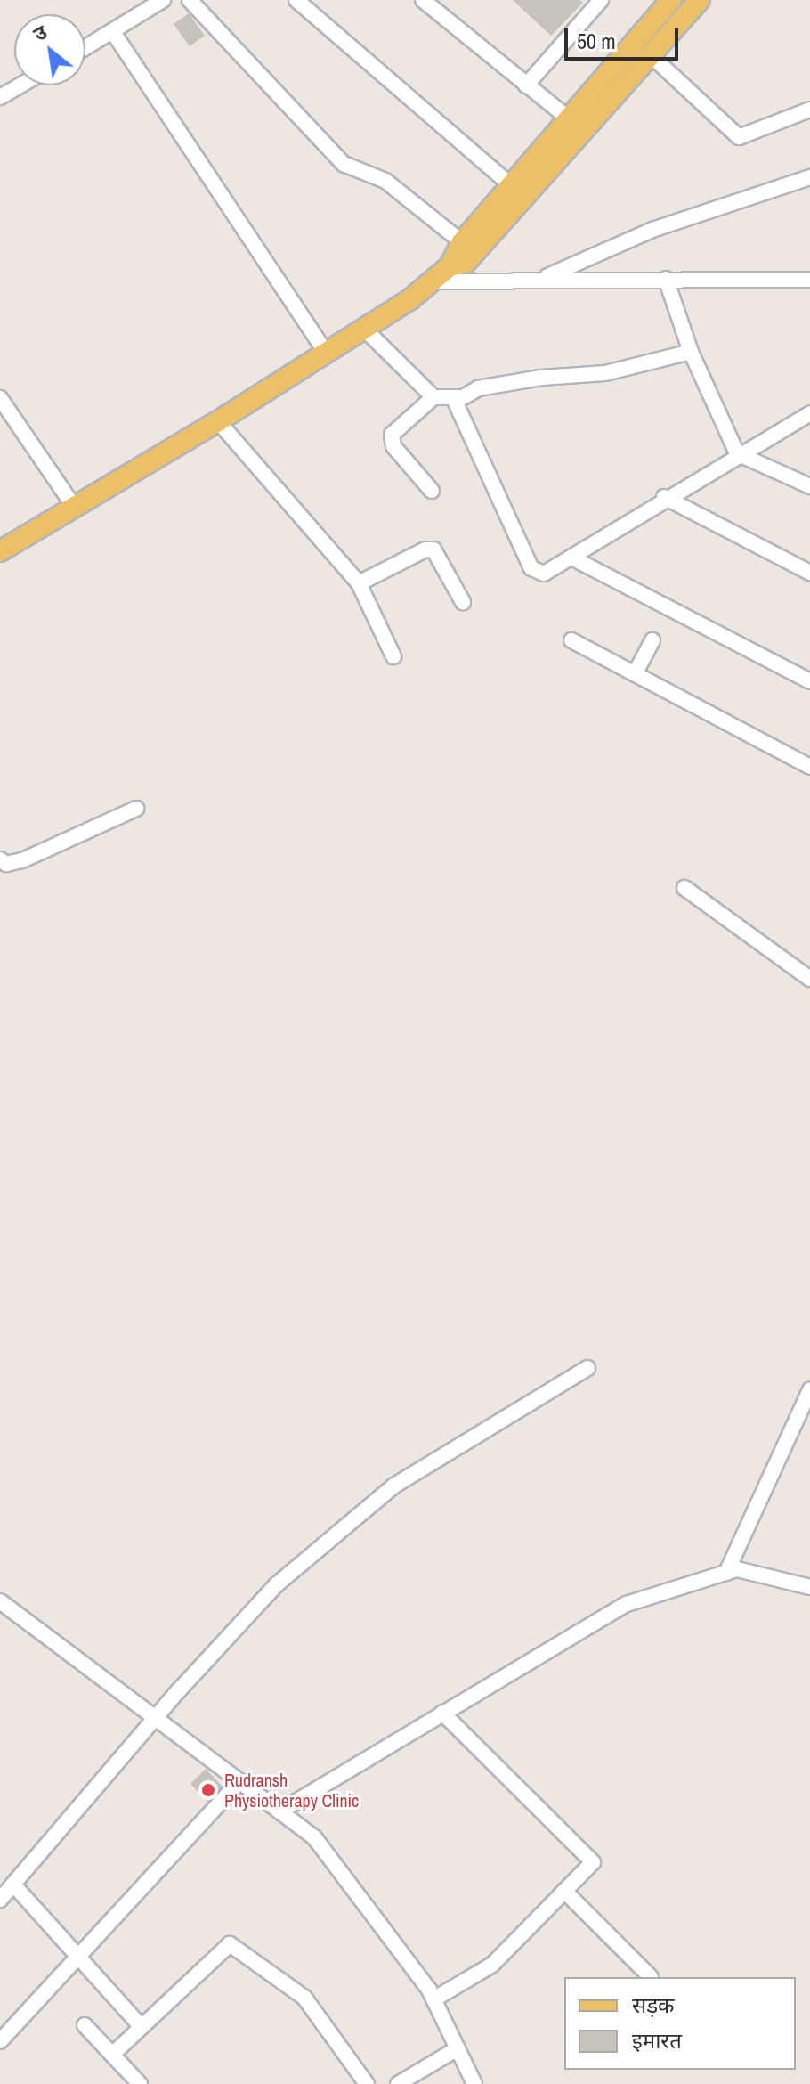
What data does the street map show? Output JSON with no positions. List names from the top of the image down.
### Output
{
  "places": ["Rudransh Physiotherapy Clinic"],
  "legend": ["सड़क", "इमारत"],
  "scale_bar": "50 m",
  "north": "top left"
}
